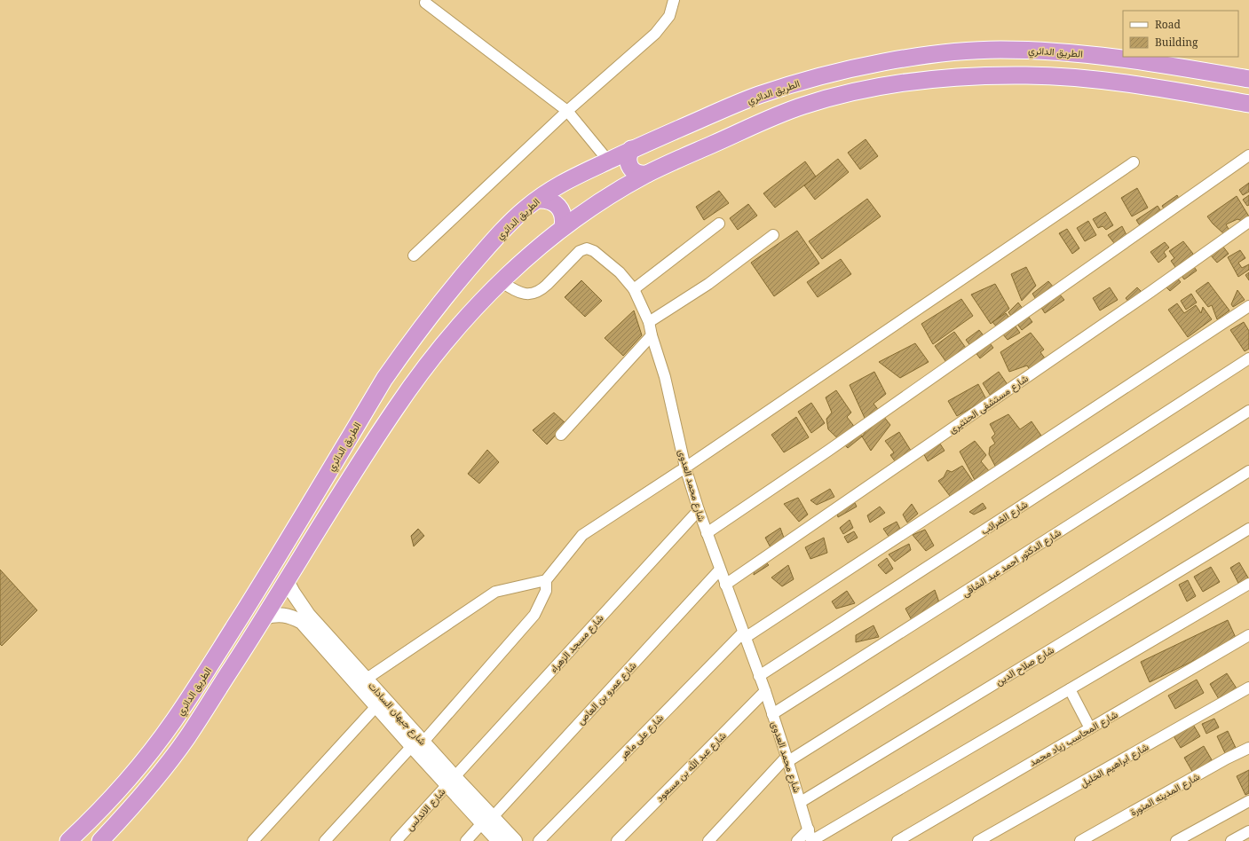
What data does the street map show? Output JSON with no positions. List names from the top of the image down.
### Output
{
  "streets": {
    "highway": ["الطريق الدائري"],
    "main road": ["شارع جيهان السادات"],
    "street": [
      "شارع مستشفى الحنتيرى",
      "شارع محمد العدوى",
      "شارع الضرائب",
      "شارع الدكتور احمد عبد الشافى",
      "شارع مسجد الزهراء",
      "شارع صلاح الدين",
      "شارع عمرو بن العاص",
      "شارع على ماهر",
      "شارع المحاسب زياد محمد",
      "شارع ابراهيم الخليل",
      "شارع عبد الله بن مسعود",
      "شارع المدينه المنورة",
      "شارع الاندلس"
    ]
  },
  "crossings": [
    ["الطريق الدائري", "شارع محمد العدوى"],
    ["الطريق الدائري", "شارع جيهان السادات"],
    ["شارع مستشفى الحنتيرى", "شارع محمد العدوى"],
    ["شارع محمد العدوى", "شارع الضرائب"],
    ["شارع محمد العدوى", "شارع الدكتور احمد عبد الشافى"],
    ["شارع محمد العدوى", "شارع مسجد الزهراء"],
    ["شارع محمد العدوى", "شارع صلاح الدين"],
    ["شارع محمد العدوى", "شارع عمرو بن العاص"],
    ["شارع محمد العدوى", "شارع على ماهر"],
    ["شارع محمد العدوى", "شارع عبد الله بن مسعود"],
    ["شارع مسجد الزهراء", "شارع جيهان السادات"],
    ["شارع مسجد الزهراء", "شارع الاندلس"],
    ["شارع عمرو بن العاص", "شارع جيهان السادات"],
    ["شارع جيهان السادات", "شارع الاندلس"]
  ],
  "legend": ["Road", "Building"]
}
